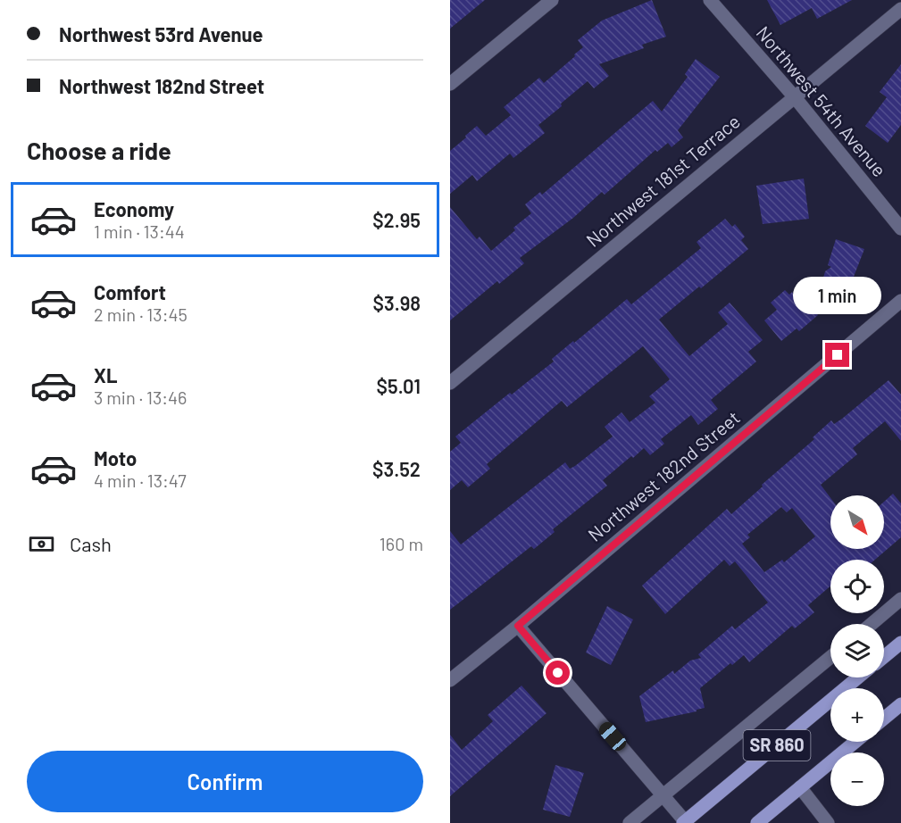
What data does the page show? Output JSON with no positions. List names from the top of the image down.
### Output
{
  "streets": {
    "main road": ["SR 860"],
    "street": ["Northwest 54th Avenue", "Northwest 181st Terrace", "Northwest 182nd Street"]
  },
  "crossings": [
    ["Northwest 54th Avenue", "Northwest 181st Terrace"]
  ],
  "north": "bottom right",
  "page": {
    "banner": ["Northwest 53rd Avenue", "Northwest 182nd Street"],
    "heading": "Choose a ride",
    "list": [
      {
        "name": "Economy",
        "note": "1 min · 13:44",
        "value": "$2.95"
      },
      {
        "name": "Comfort",
        "note": "2 min · 13:45",
        "value": "$3.98"
      },
      {
        "name": "XL",
        "note": "3 min · 13:46",
        "value": "$5.01"
      },
      {
        "name": "Moto",
        "note": "4 min · 13:47",
        "value": "$3.52"
      }
    ],
    "bubble": "1 min",
    "map_buttons": ["+", "−"],
    "pay": ["Cash", "160 m"],
    "buttons": "Confirm"
  }
}
